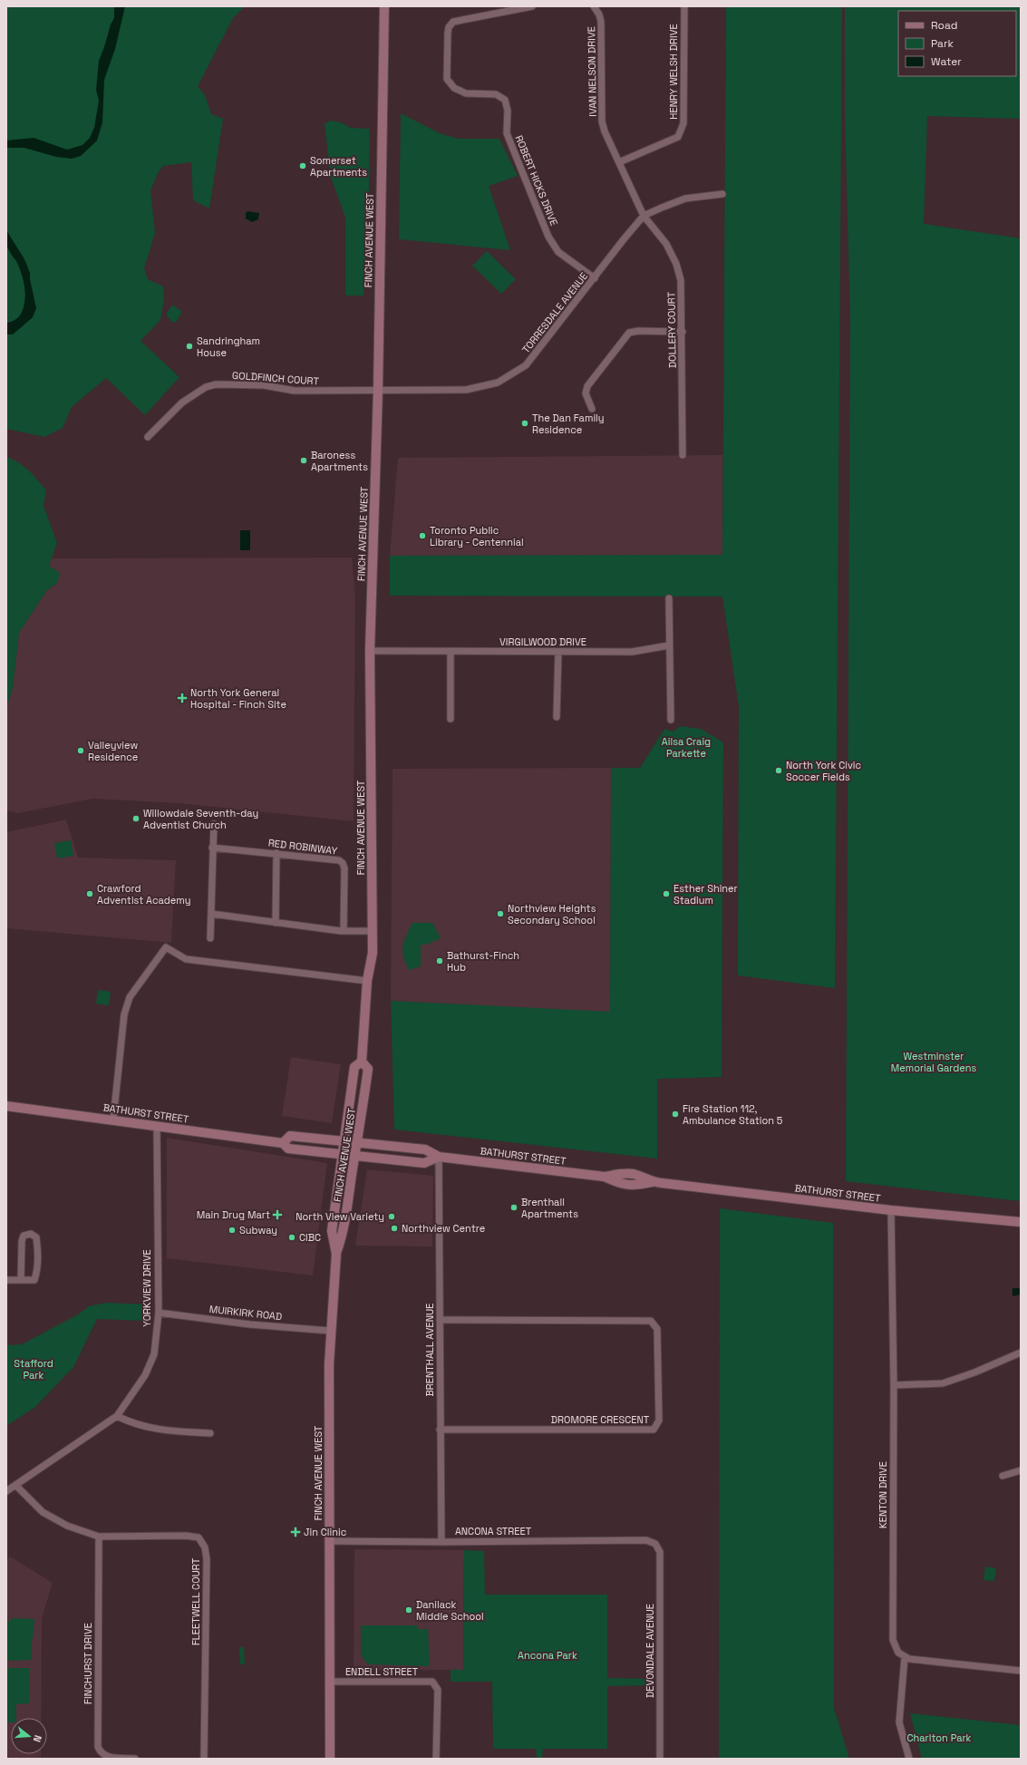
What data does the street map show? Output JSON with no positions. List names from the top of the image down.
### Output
{
  "streets": {
    "main road": ["FINCH AVENUE WEST", "BATHURST STREET"],
    "street": [
      "IVAN NELSON DRIVE",
      "HENRY WELSH DRIVE",
      "ROBERT HICKS DRIVE",
      "TORRESDALE AVENUE",
      "DOLLERY COURT",
      "GOLDFINCH COURT",
      "VIRGILWOOD DRIVE",
      "RED ROBINWAY",
      "YORKVIEW DRIVE",
      "MUIRKIRK ROAD",
      "BRENTHALL AVENUE",
      "DROMORE CRESCENT",
      "KENTON DRIVE",
      "ANCONA STREET",
      "FLEETWELL COURT",
      "DEVONDALE AVENUE",
      "FINCHURST DRIVE",
      "ENDELL STREET"
    ]
  },
  "crossings": [
    ["IVAN NELSON DRIVE", "HENRY WELSH DRIVE"],
    ["IVAN NELSON DRIVE", "TORRESDALE AVENUE"],
    ["IVAN NELSON DRIVE", "DOLLERY COURT"],
    ["ROBERT HICKS DRIVE", "TORRESDALE AVENUE"],
    ["FINCH AVENUE WEST", "TORRESDALE AVENUE"],
    ["FINCH AVENUE WEST", "GOLDFINCH COURT"],
    ["FINCH AVENUE WEST", "VIRGILWOOD DRIVE"],
    ["FINCH AVENUE WEST", "BATHURST STREET"],
    ["FINCH AVENUE WEST", "MUIRKIRK ROAD"],
    ["FINCH AVENUE WEST", "ANCONA STREET"],
    ["FINCH AVENUE WEST", "ENDELL STREET"],
    ["TORRESDALE AVENUE", "DOLLERY COURT"],
    ["TORRESDALE AVENUE", "GOLDFINCH COURT"],
    ["BATHURST STREET", "YORKVIEW DRIVE"],
    ["BATHURST STREET", "BRENTHALL AVENUE"],
    ["BATHURST STREET", "KENTON DRIVE"],
    ["YORKVIEW DRIVE", "MUIRKIRK ROAD"],
    ["YORKVIEW DRIVE", "FLEETWELL COURT"],
    ["BRENTHALL AVENUE", "DROMORE CRESCENT"],
    ["BRENTHALL AVENUE", "ANCONA STREET"],
    ["ANCONA STREET", "DEVONDALE AVENUE"],
    ["FLEETWELL COURT", "FINCHURST DRIVE"]
  ],
  "parks": [
    "Ailsa Craig Parkette",
    "Westminster Memorial Gardens",
    "Stafford Park",
    "Ancona Park",
    "Charlton Park"
  ],
  "places": {
    "other": [
      "Somerset Apartments",
      "Sandringham House",
      "The Dan Family Residence",
      "Baroness Apartments",
      "Toronto Public Library - Centennial",
      "Valleyview Residence",
      "North York Civic Soccer Fields",
      "Willowdale Seventh-day Adventist Church",
      "Crawford Adventist Academy",
      "Esther Shiner Stadium",
      "Northview Heights Secondary School",
      "Bathurst-Finch Hub",
      "Fire Station 112, Ambulance Station 5",
      "Brenthall Apartments",
      "North View Variety",
      "Northview Centre",
      "Subway",
      "CIBC",
      "Danilack Middle School"
    ],
    "health": ["North York General Hospital - Finch Site", "Main Drug Mart", "Jin Clinic"]
  },
  "legend": ["Road", "Park", "Water"],
  "north": "right"
}
